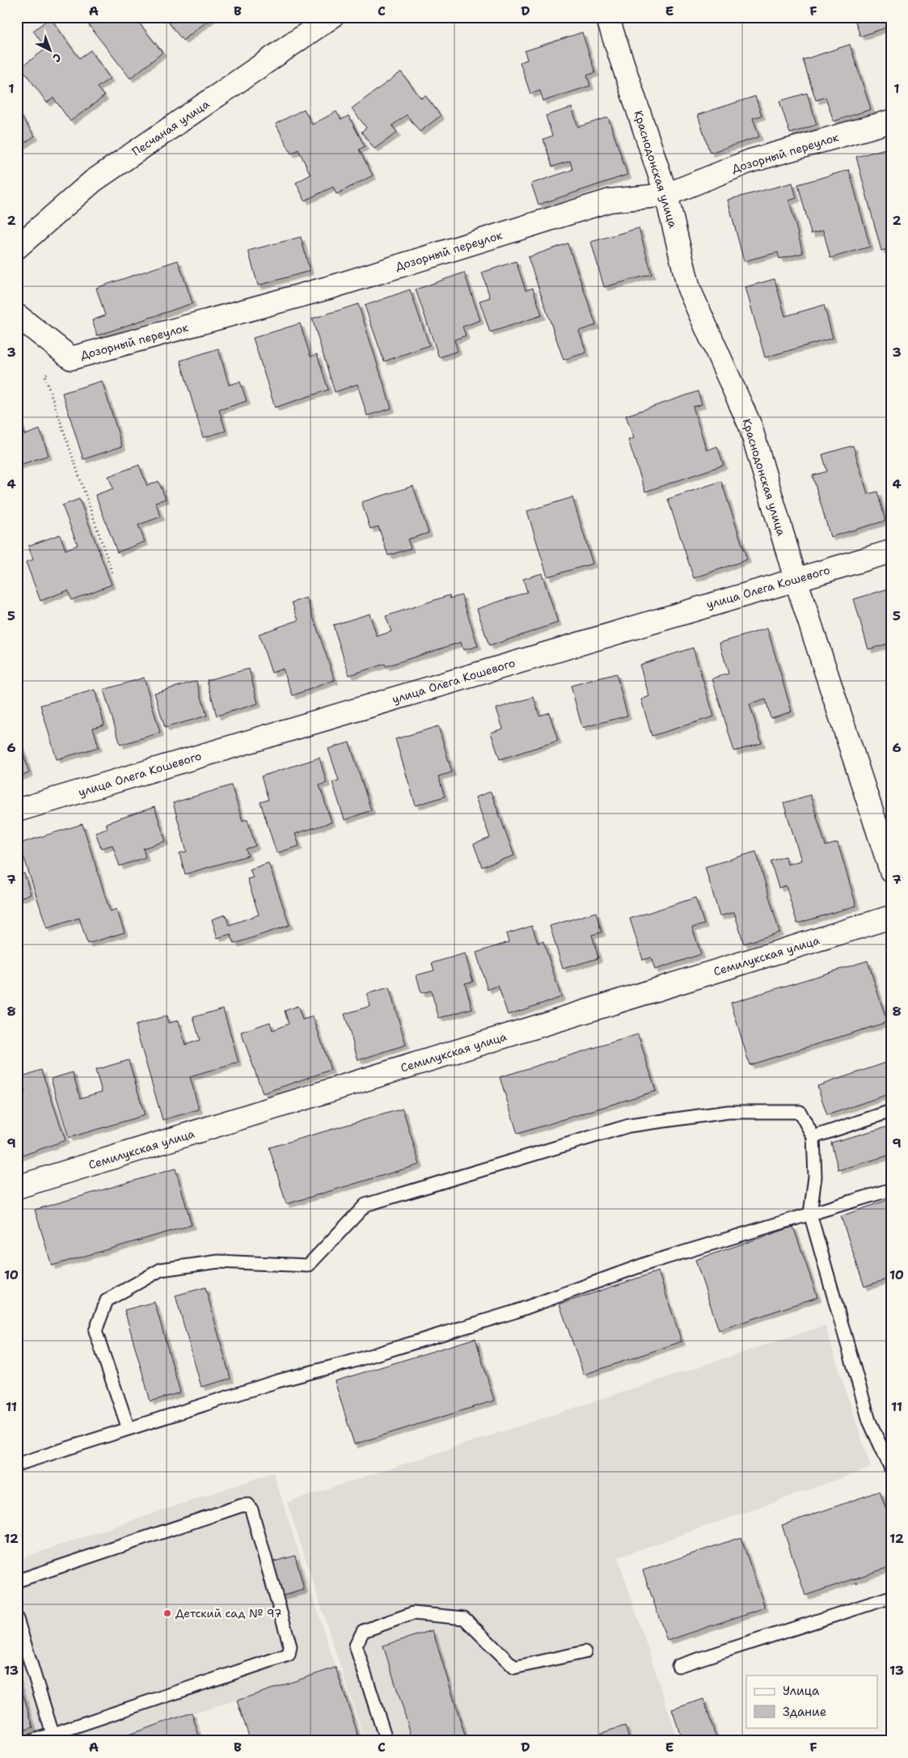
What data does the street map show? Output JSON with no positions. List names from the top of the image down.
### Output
{
  "streets": {
    "street": [
      "Песчаная улица",
      "Дозорный переулок",
      "Краснодонская улица",
      "улица Олега Кошевого",
      "Семилукская улица"
    ]
  },
  "crossings": [
    ["Дозорный переулок", "Краснодонская улица"],
    ["Краснодонская улица", "улица Олега Кошевого"]
  ],
  "places": ["Детский сад № 97"],
  "legend": ["Улица", "Здание"],
  "north": "bottom right",
  "grid": {
    "columns": [
      "A",
      "B",
      "C",
      "D",
      "E",
      "F"
    ],
    "rows": [
      "1",
      "2",
      "3",
      "4",
      "5",
      "6",
      "7",
      "8",
      "9",
      "10",
      "11",
      "12",
      "13"
    ]
  }
}
